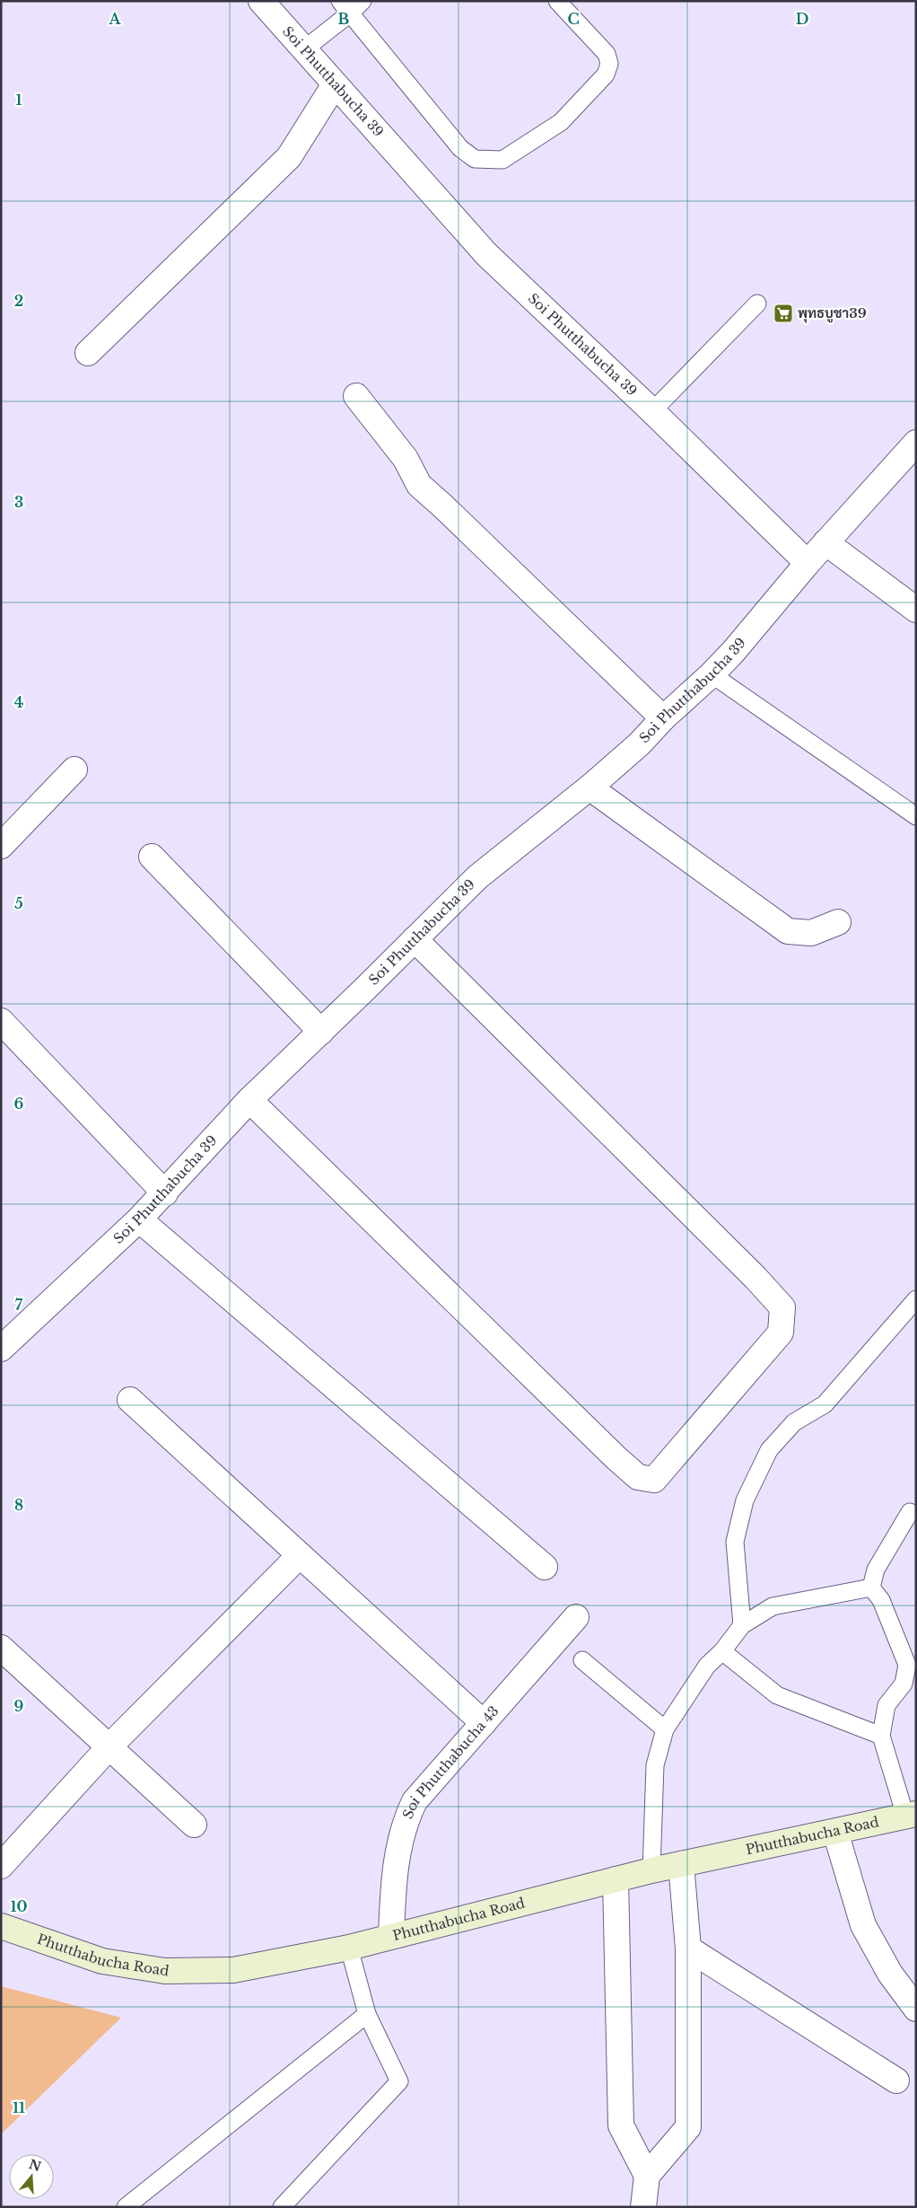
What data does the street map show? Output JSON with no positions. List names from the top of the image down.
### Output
{
  "streets": {
    "main road": ["Phutthabucha Road"],
    "street": ["Soi Phutthabucha 39", "Soi Phutthabucha 43"]
  },
  "crossings": [
    ["Soi Phutthabucha 43", "Phutthabucha Road"]
  ],
  "places": {
    "supermarket": ["พุทธบูชา39"]
  },
  "north": "top",
  "grid": {
    "columns": [
      "A",
      "B",
      "C",
      "D"
    ],
    "rows": [
      "1",
      "2",
      "3",
      "4",
      "5",
      "6",
      "7",
      "8",
      "9",
      "10",
      "11"
    ]
  }
}
